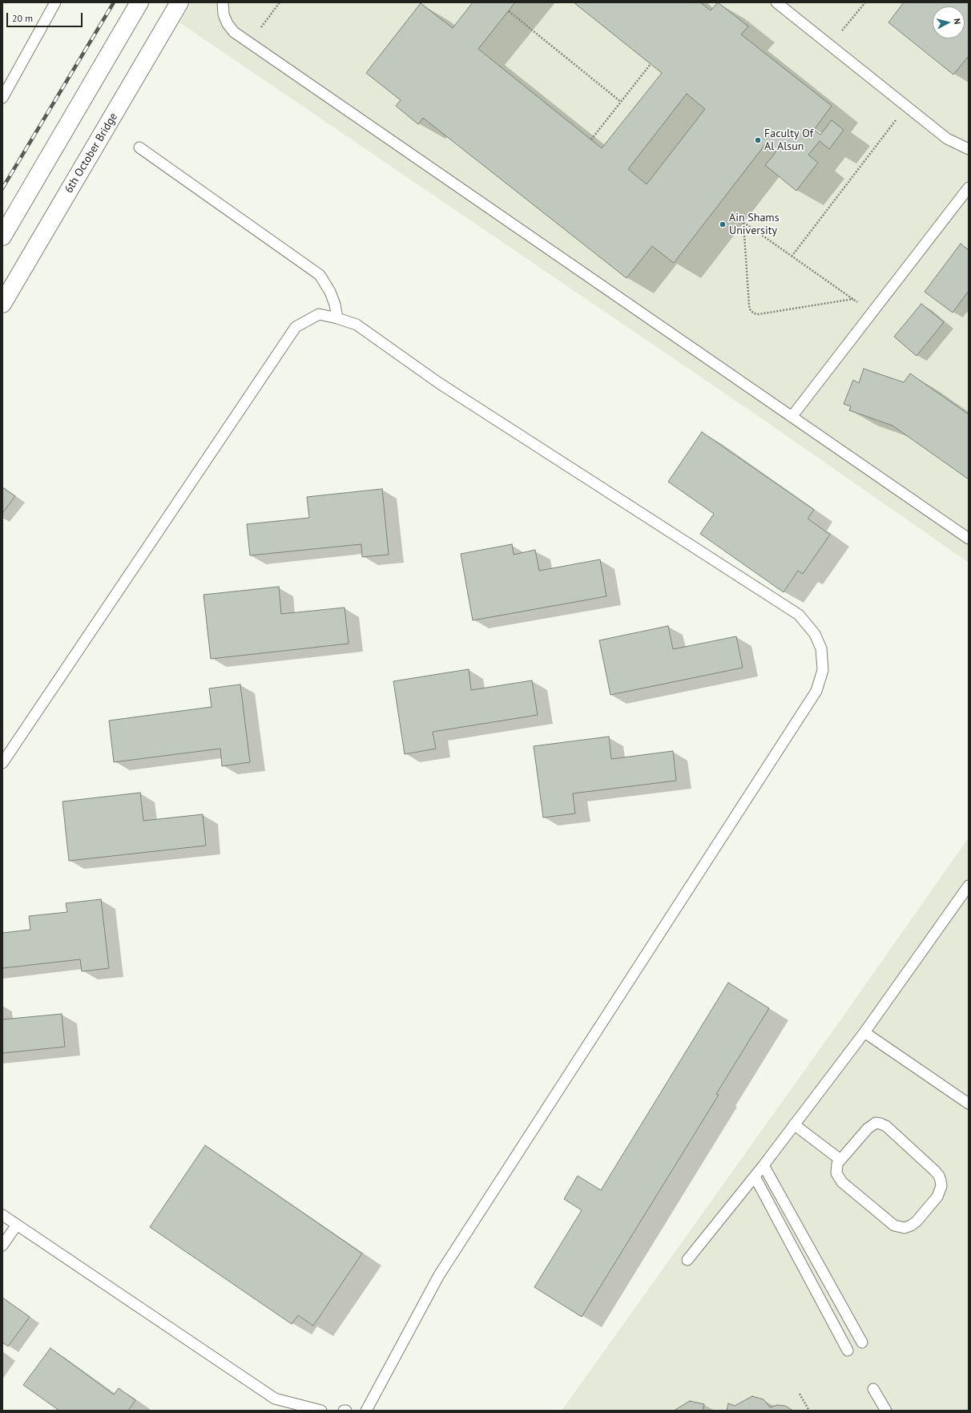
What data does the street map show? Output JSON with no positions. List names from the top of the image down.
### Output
{
  "streets": {
    "highway": ["6th October Bridge"]
  },
  "places": ["Faculty Of Al Alsun", "Ain Shams University"],
  "scale_bar": "20 m",
  "north": "right"
}
